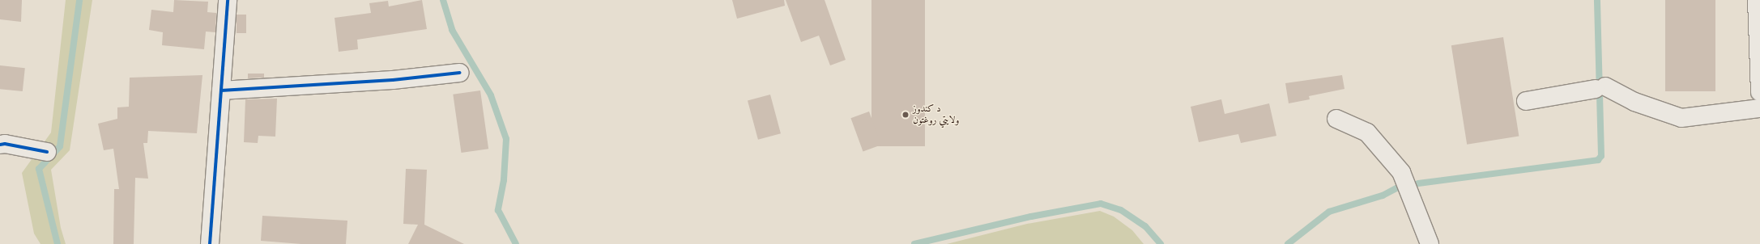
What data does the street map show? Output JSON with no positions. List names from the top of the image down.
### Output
{
  "places": ["د کندوز ولایتي روغتون"]
}
